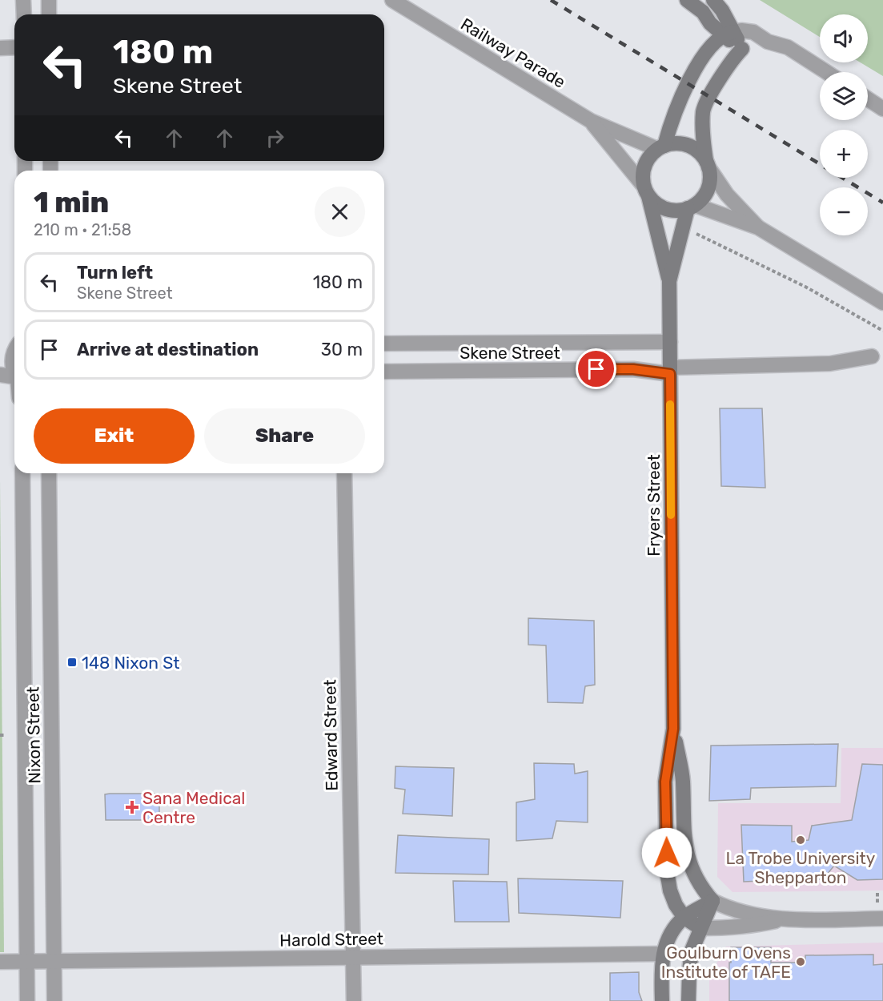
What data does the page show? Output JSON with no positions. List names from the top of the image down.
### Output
{
  "streets": {
    "street": [
      "Railway Parade",
      "Skene Street",
      "Fryers Street",
      "Nixon Street",
      "Edward Street",
      "Harold Street"
    ]
  },
  "crossings": [
    ["Railway Parade", "Fryers Street"],
    ["Skene Street", "Fryers Street"],
    ["Nixon Street", "Harold Street"],
    ["Edward Street", "Harold Street"]
  ],
  "places": {
    "transit": ["148 Nixon St"],
    "health": ["Sana Medical Centre"],
    "other": ["La Trobe University Shepparton", "Goulburn Ovens Institute of TAFE"]
  },
  "page": {
    "map_buttons": ["+", "−"],
    "turn": ["180 m", "Skene Street"],
    "heading": ["1 min", "210 m · 21:58"],
    "list": [
      {
        "name": "Turn left",
        "note": "Skene Street",
        "value": "180 m"
      },
      {
        "name": "Arrive at destination",
        "value": "30 m"
      }
    ],
    "buttons": ["Exit", "Share"]
  }
}
